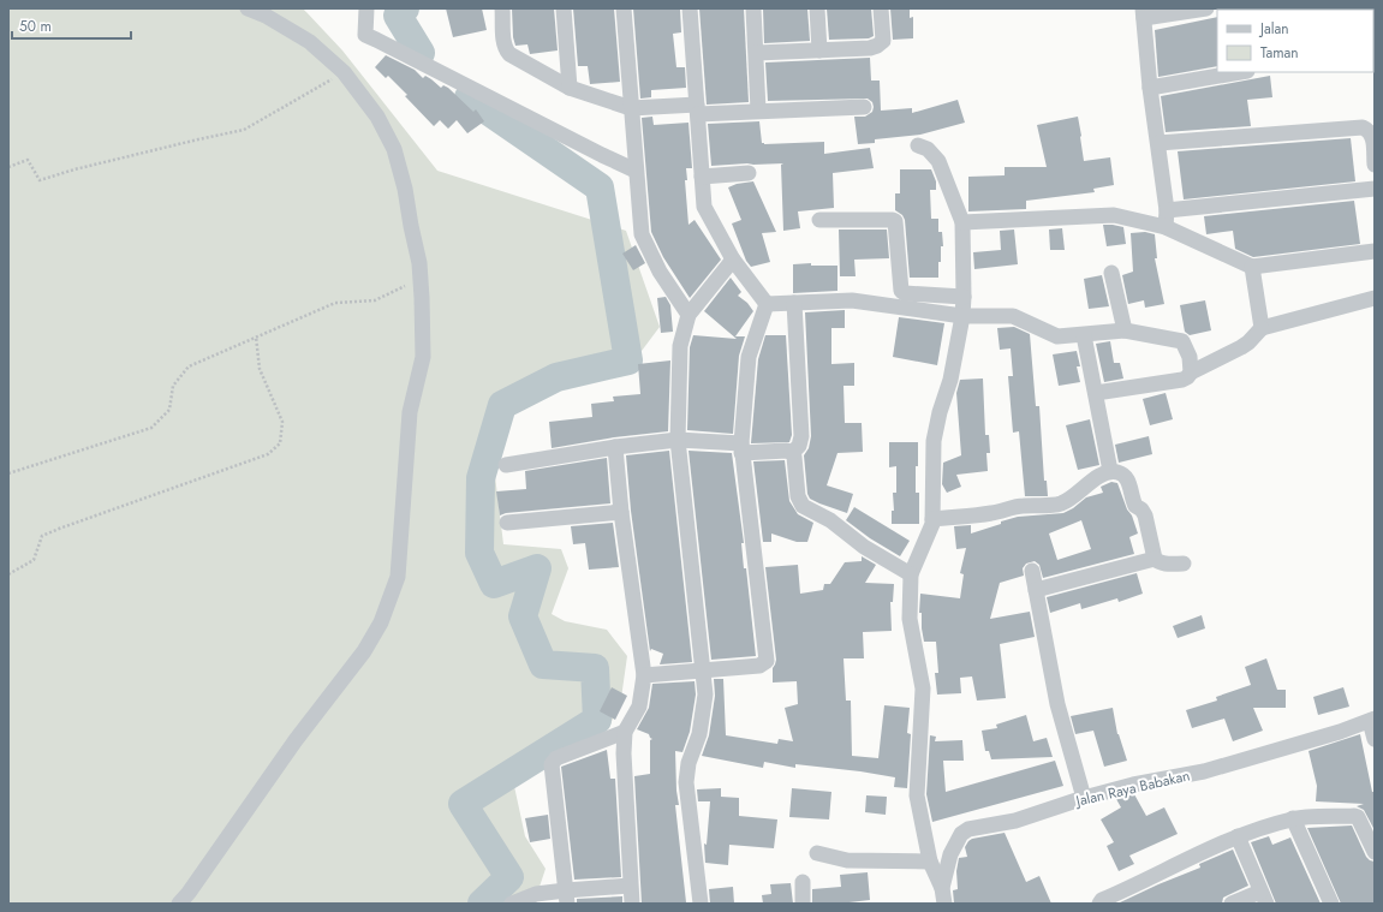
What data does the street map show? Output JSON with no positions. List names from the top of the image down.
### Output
{
  "streets": {
    "street": ["Jalan Raya Babakan"]
  },
  "legend": ["Jalan", "Taman"],
  "scale_bar": "50 m"
}
